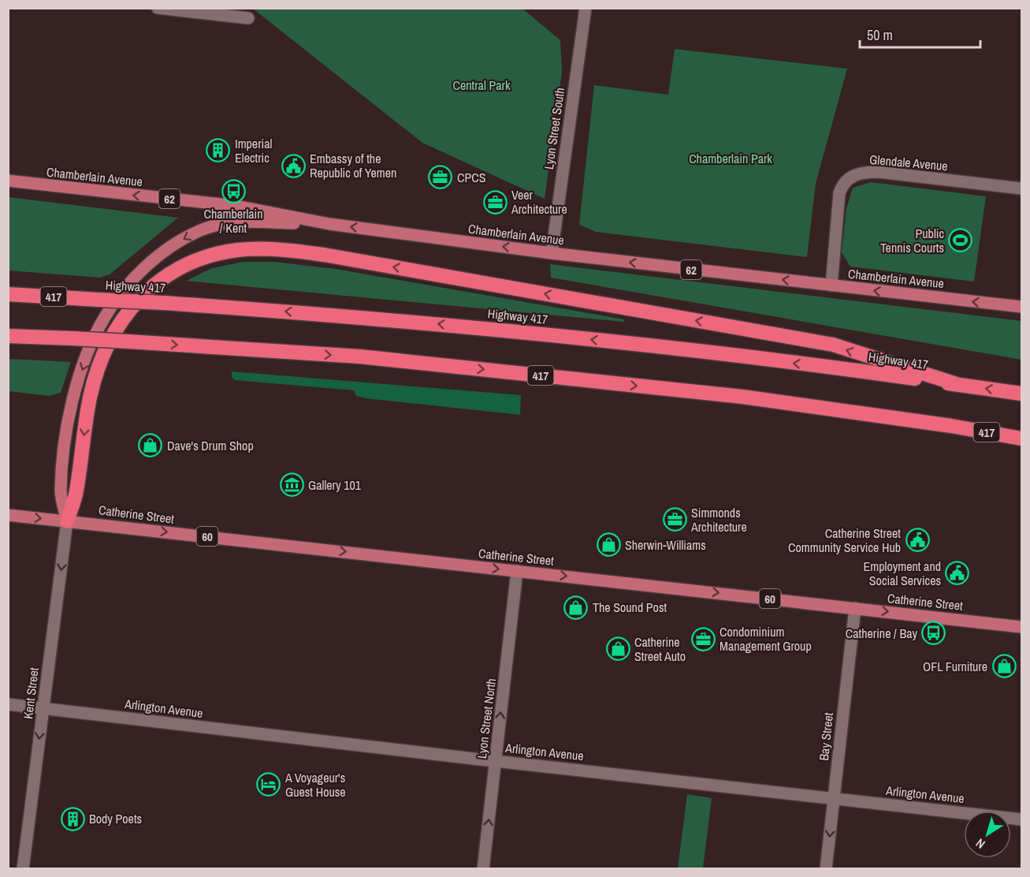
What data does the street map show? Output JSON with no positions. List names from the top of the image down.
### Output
{
  "streets": {
    "highway": ["Highway 417", "417"],
    "main road": [
      "Chamberlain Avenue",
      "62",
      "Catherine Street",
      "60"
    ],
    "street": [
      "Lyon Street South",
      "Glendale Avenue",
      "Kent Street",
      "Arlington Avenue",
      "Lyon Street North",
      "Bay Street"
    ]
  },
  "crossings": [
    ["Lyon Street South", "Chamberlain Avenue"],
    ["Glendale Avenue", "Chamberlain Avenue"],
    ["Catherine Street", "Kent Street"],
    ["Catherine Street", "Lyon Street North"],
    ["Catherine Street", "Bay Street"],
    ["Kent Street", "Arlington Avenue"],
    ["Arlington Avenue", "Lyon Street North"],
    ["Arlington Avenue", "Bay Street"]
  ],
  "one_way": [
    "Chamberlain Avenue",
    "Catherine Street",
    "Kent Street",
    "Lyon Street North"
  ],
  "parks": ["Central Park", "Chamberlain Park"],
  "places": {
    "building": ["Imperial Electric", "Body Poets"],
    "public building": ["Embassy of the Republic of Yemen", "Catherine Street Community Service Hub", "Employment and Social Services"],
    "office": [
      "CPCS",
      "Veer Architecture",
      "Simmonds Architecture",
      "Condominium Management Group"
    ],
    "bus stop": ["Chamberlain / Kent", "Catherine / Bay"],
    "sports": ["Public Tennis Courts"],
    "shop": [
      "Dave's Drum Shop",
      "Sherwin-Williams",
      "The Sound Post",
      "Catherine Street Auto",
      "OFL Furniture"
    ],
    "museum": ["Gallery 101"],
    "hotel": ["A Voyageur's Guest House"]
  },
  "scale_bar": "50 m",
  "north": "bottom left"
}
